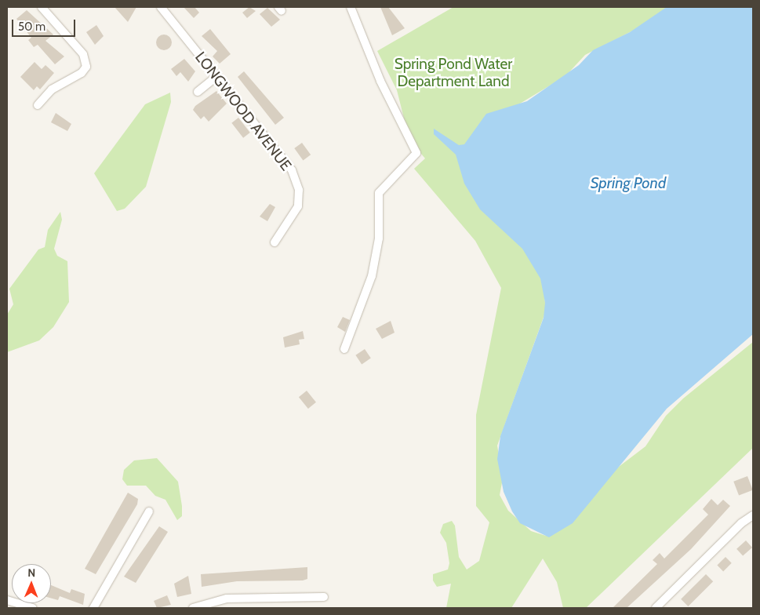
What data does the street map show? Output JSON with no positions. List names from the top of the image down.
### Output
{
  "streets": {
    "street": ["LONGWOOD AVENUE"]
  },
  "water": ["Spring Pond"],
  "parks": ["Spring Pond Water Department Land"],
  "scale_bar": "50 m",
  "north": "top"
}
